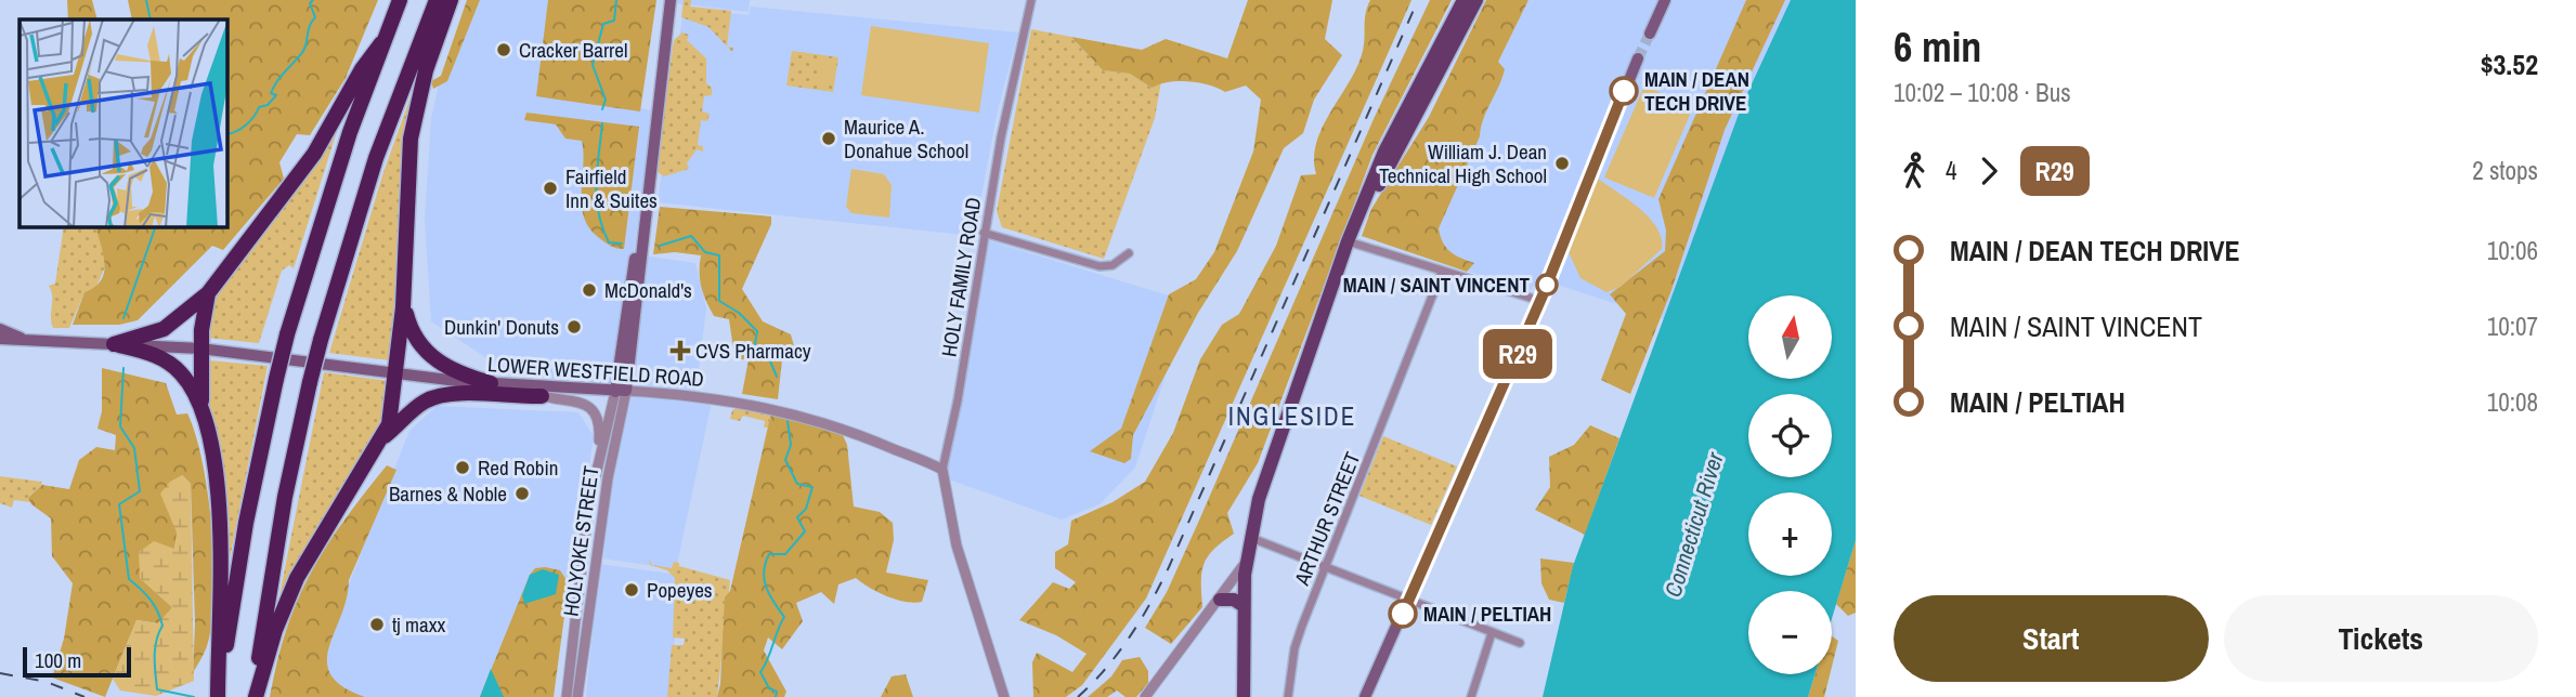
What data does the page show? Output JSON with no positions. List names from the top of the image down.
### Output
{
  "streets": {
    "main road": ["LOWER WESTFIELD ROAD"],
    "street": ["HOLY FAMILY ROAD", "ARTHUR STREET", "HOLYOKE STREET"]
  },
  "crossings": [
    ["HOLY FAMILY ROAD", "LOWER WESTFIELD ROAD"],
    ["LOWER WESTFIELD ROAD", "HOLYOKE STREET"]
  ],
  "districts": ["INGLESIDE"],
  "water": ["Connecticut River"],
  "places": {
    "other": [
      "Cracker Barrel",
      "MAIN / DEAN TECH DRIVE",
      "Maurice A. Donahue School",
      "William J. Dean Technical High School",
      "Fairfield Inn & Suites",
      "MAIN / SAINT VINCENT",
      "McDonald's",
      "Dunkin' Donuts",
      "Red Robin",
      "Barnes & Noble",
      "Popeyes",
      "MAIN / PELTIAH",
      "tj maxx"
    ],
    "health": ["CVS Pharmacy"]
  },
  "lines": ["bus line R29"],
  "scale_bar": "100 m",
  "north": "top",
  "page": {
    "on_map": "R29",
    "heading": ["6 min", "10:02 – 10:08 · Bus", "$3.52"],
    "legs": ["4", "R29", "2 stops"],
    "list": [
      {
        "name": "MAIN / DEAN TECH DRIVE",
        "value": "10:06"
      },
      {
        "name": "MAIN / SAINT VINCENT",
        "value": "10:07"
      },
      {
        "name": "MAIN / PELTIAH",
        "value": "10:08"
      }
    ],
    "map_buttons": ["+", "−"],
    "buttons": ["Start", "Tickets"],
    "scale": "100 m"
  }
}
